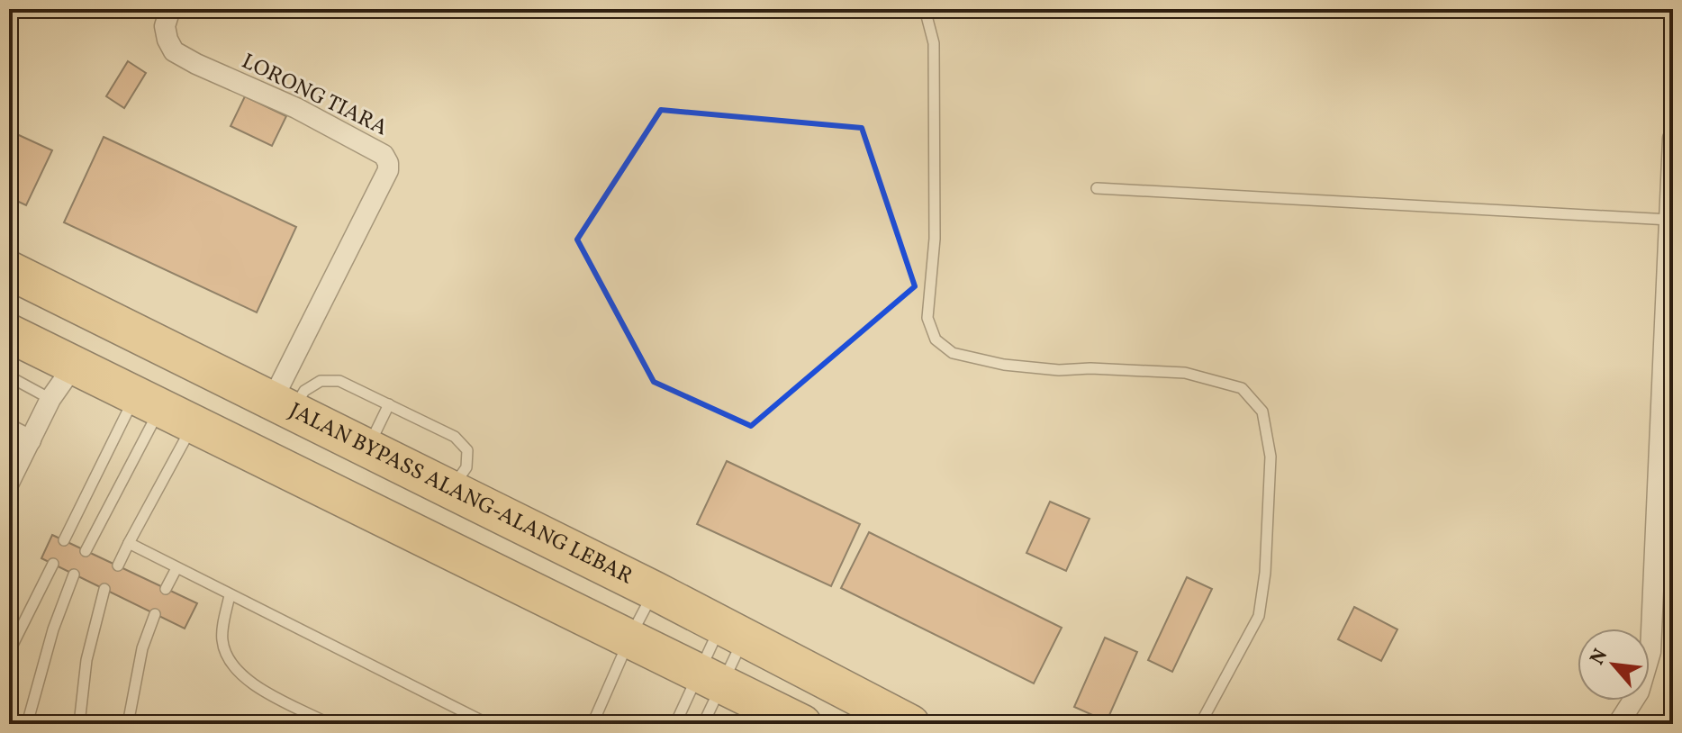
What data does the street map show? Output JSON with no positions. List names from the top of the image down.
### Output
{
  "streets": {
    "highway": ["JALAN BYPASS ALANG-ALANG LEBAR"],
    "street": ["LORONG TIARA"]
  },
  "crossings": [
    ["LORONG TIARA", "JALAN BYPASS ALANG-ALANG LEBAR"]
  ],
  "north": "top left"
}
